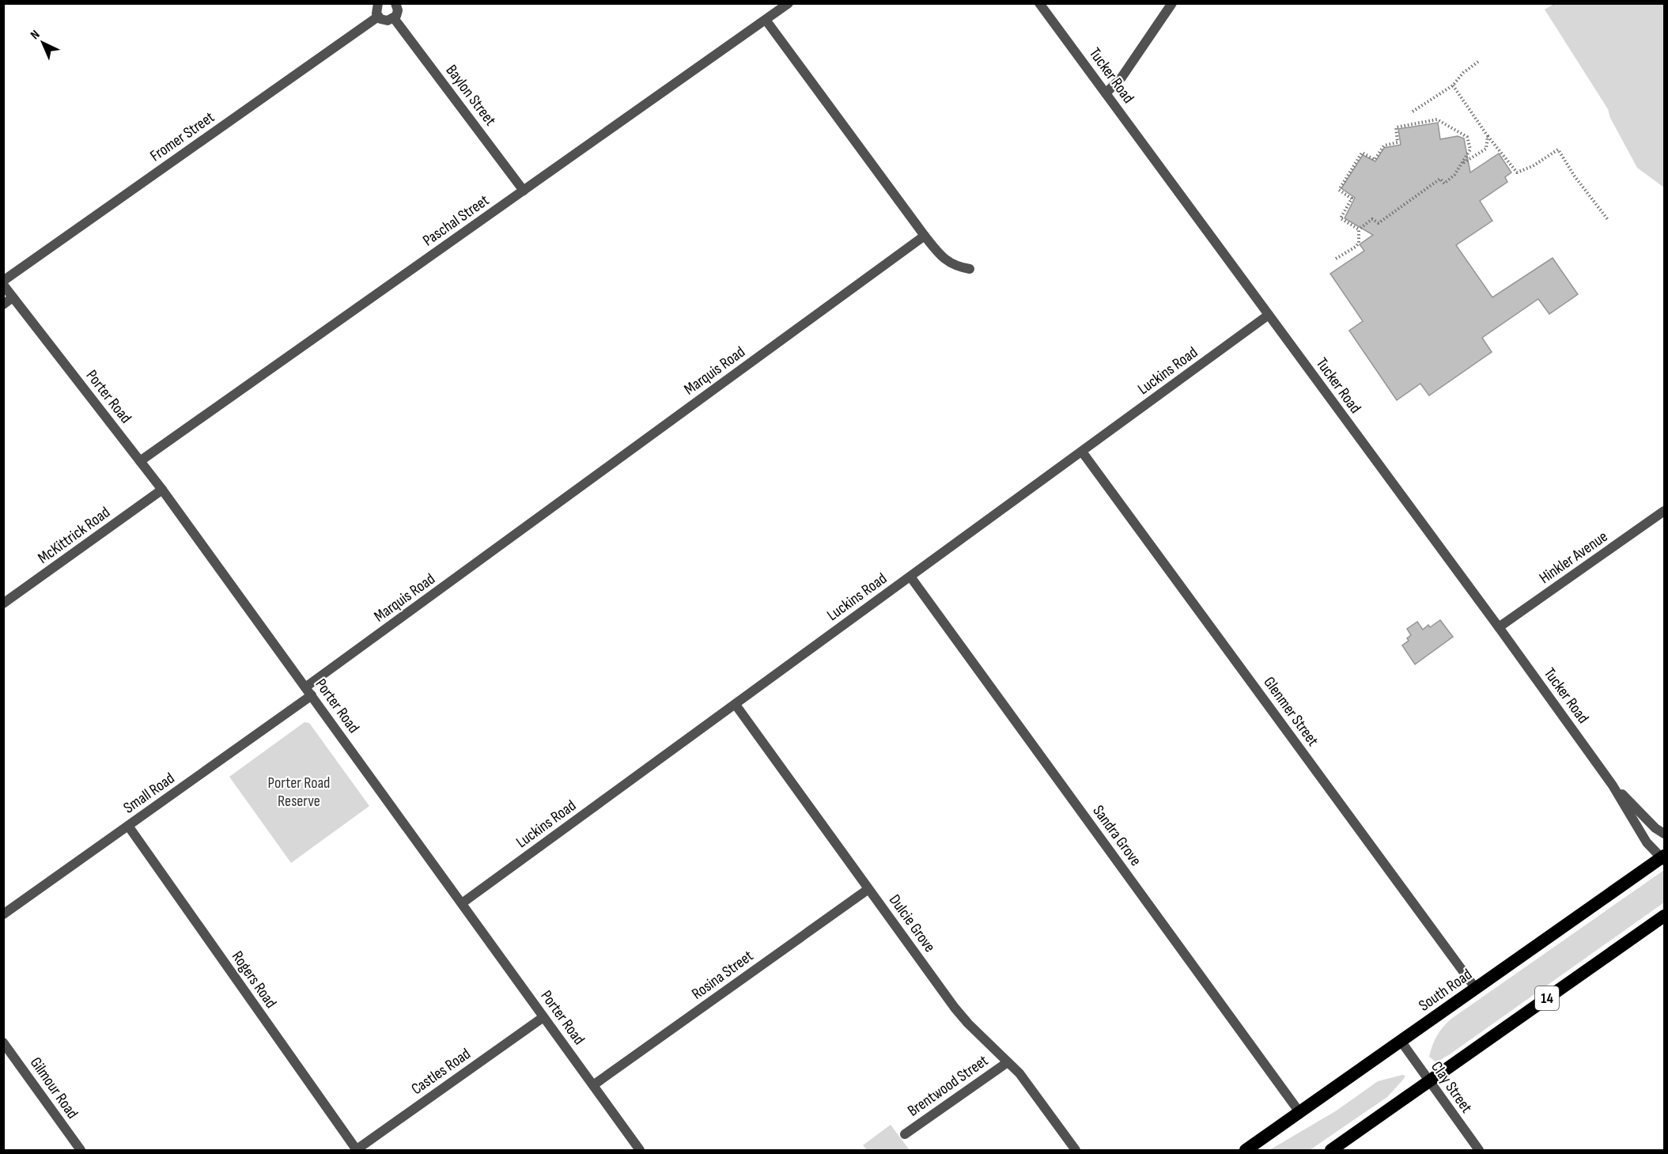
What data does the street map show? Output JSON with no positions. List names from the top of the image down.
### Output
{
  "streets": {
    "highway": ["South Road", "14"],
    "street": [
      "Tucker Road",
      "Baylon Street",
      "Fromer Street",
      "Paschal Street",
      "Marquis Road",
      "Luckins Road",
      "Porter Road",
      "McKittrick Road",
      "Hinkler Avenue",
      "Glenmer Street",
      "Small Road",
      "Sandra Grove",
      "Dulcie Grove",
      "Rosina Street",
      "Rogers Road",
      "Castles Road",
      "Brentwood Street",
      "Clay Street",
      "Gilmour Road"
    ]
  },
  "crossings": [
    ["Tucker Road", "Luckins Road"],
    ["Tucker Road", "Hinkler Avenue"],
    ["Tucker Road", "South Road"],
    ["Baylon Street", "Paschal Street"],
    ["Paschal Street", "Porter Road"],
    ["Marquis Road", "Porter Road"],
    ["Marquis Road", "Small Road"],
    ["Luckins Road", "Porter Road"],
    ["Luckins Road", "Glenmer Street"],
    ["Luckins Road", "Sandra Grove"],
    ["Luckins Road", "Dulcie Grove"],
    ["Porter Road", "McKittrick Road"],
    ["Porter Road", "Small Road"],
    ["Porter Road", "Rosina Street"],
    ["Porter Road", "Castles Road"],
    ["Glenmer Street", "South Road"],
    ["Small Road", "Rogers Road"],
    ["Sandra Grove", "South Road"],
    ["Dulcie Grove", "Rosina Street"],
    ["Dulcie Grove", "Brentwood Street"],
    ["Rogers Road", "Castles Road"],
    ["South Road", "Clay Street"],
    ["14", "Clay Street"]
  ],
  "parks": ["Porter Road Reserve"],
  "north": "top left"
}
